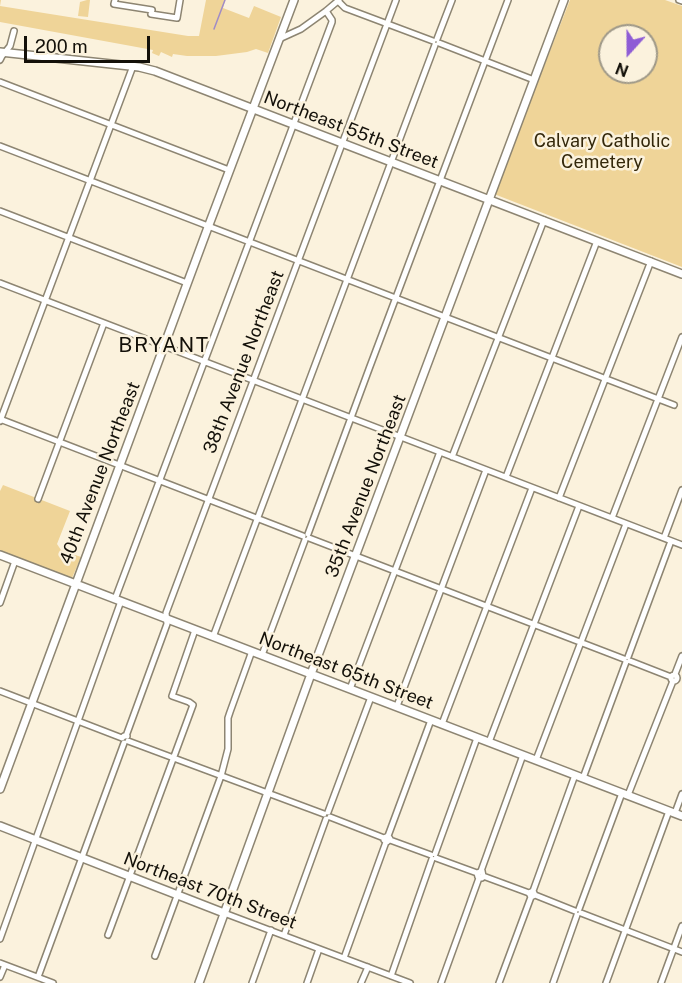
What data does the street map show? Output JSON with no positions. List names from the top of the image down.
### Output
{
  "streets": {
    "main road": [
      "Northeast 55th Street",
      "40th Avenue Northeast",
      "35th Avenue Northeast",
      "Northeast 65th Street",
      "Northeast 70th Street"
    ],
    "street": ["38th Avenue Northeast"]
  },
  "crossings": [
    ["Northeast 55th Street", "38th Avenue Northeast"],
    ["Northeast 55th Street", "40th Avenue Northeast"],
    ["Northeast 55th Street", "35th Avenue Northeast"],
    ["38th Avenue Northeast", "Northeast 65th Street"],
    ["38th Avenue Northeast", "Northeast 70th Street"],
    ["40th Avenue Northeast", "Northeast 65th Street"],
    ["35th Avenue Northeast", "Northeast 65th Street"],
    ["35th Avenue Northeast", "Northeast 70th Street"]
  ],
  "districts": ["BRYANT"],
  "parks": ["Calvary Catholic Cemetery"],
  "scale_bar": "200 m",
  "north": "bottom"
}
